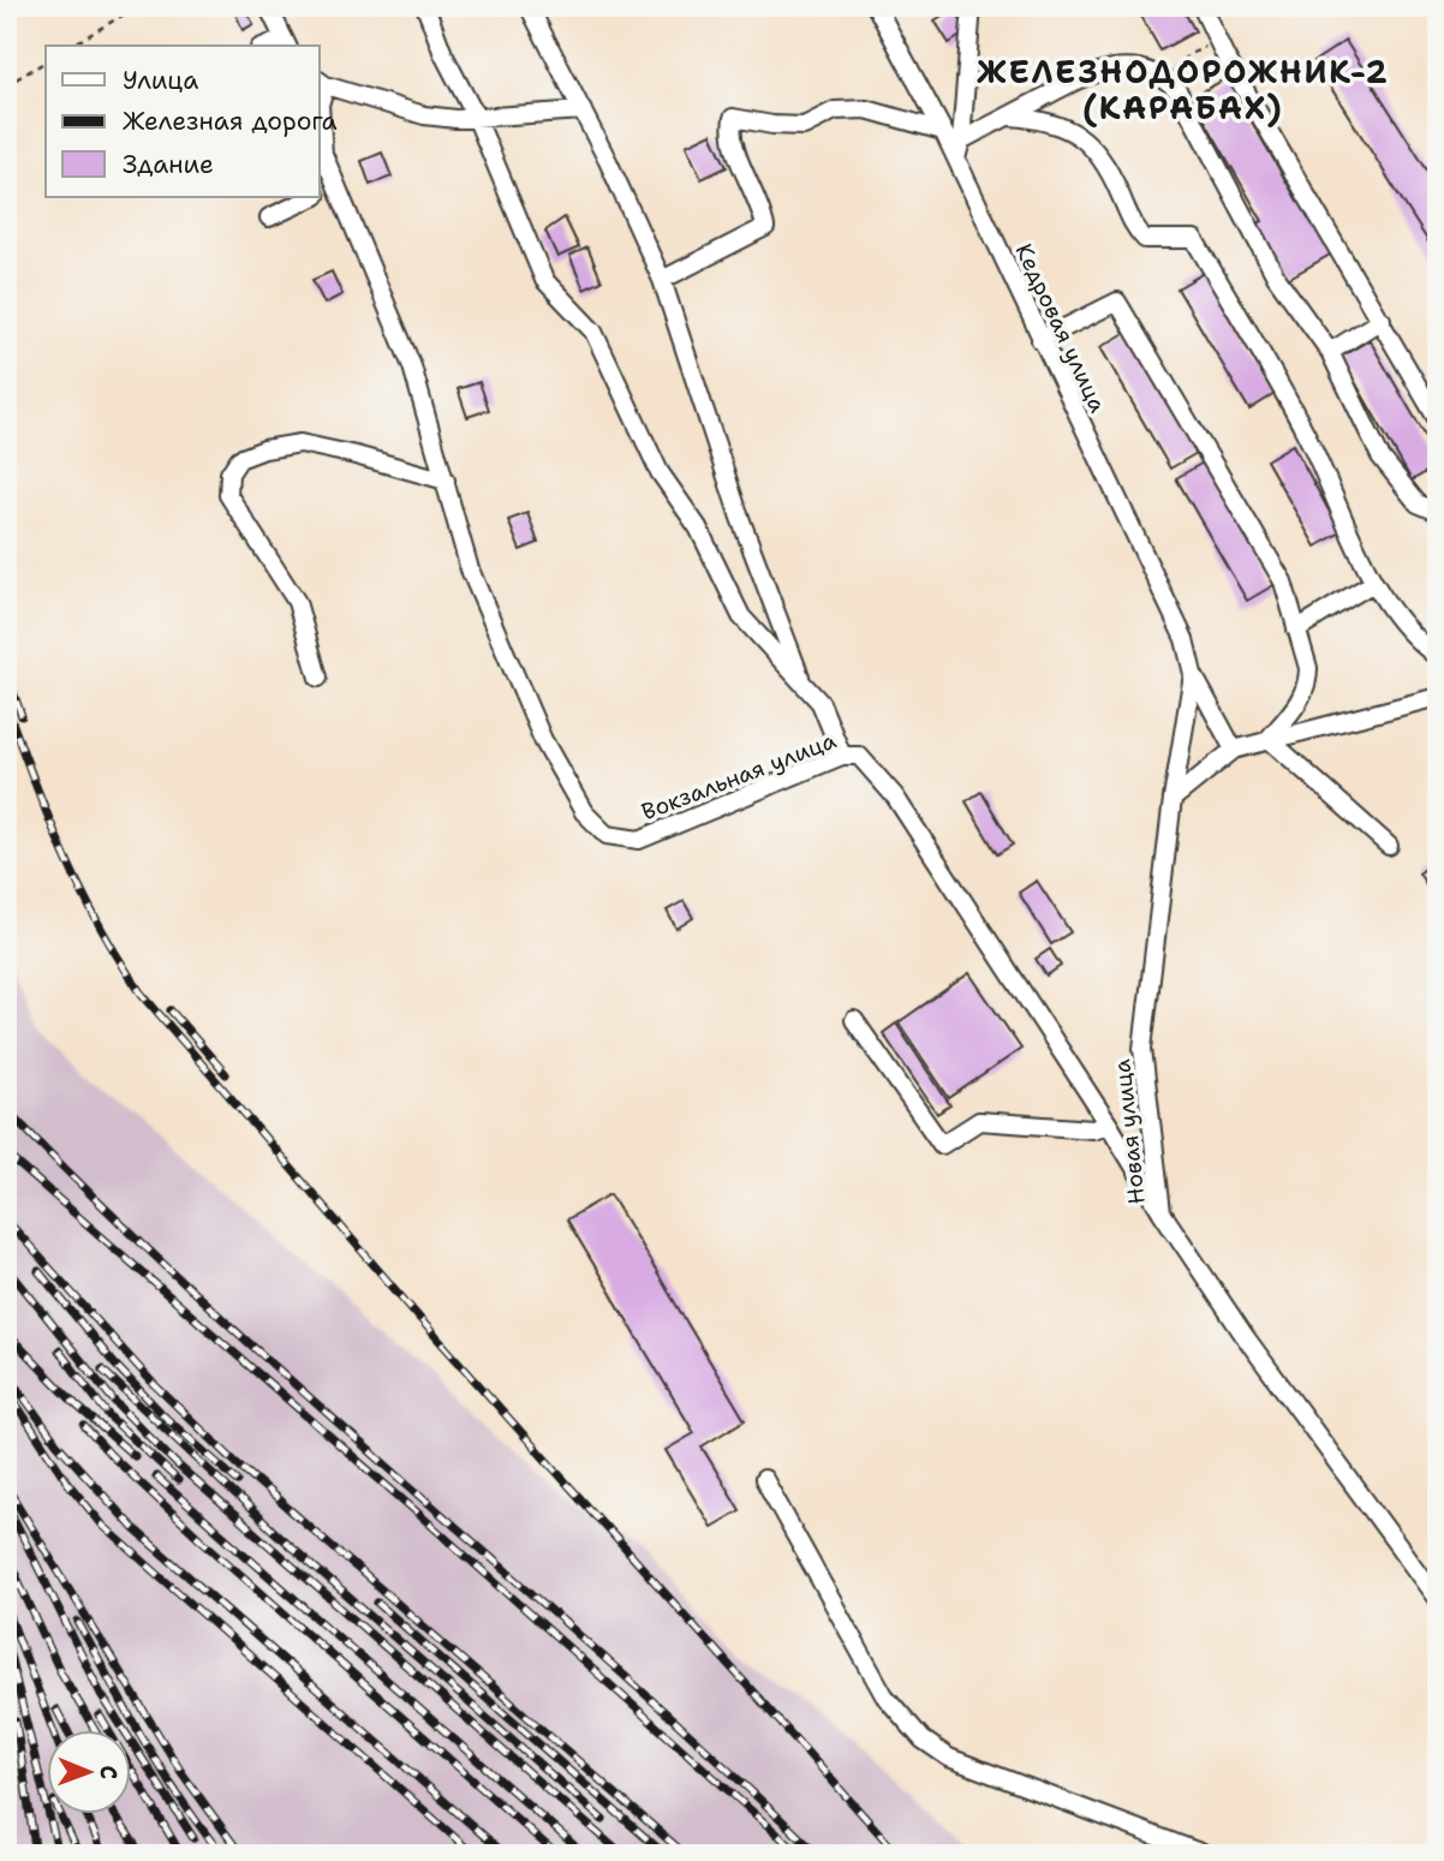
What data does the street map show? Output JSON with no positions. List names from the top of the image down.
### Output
{
  "streets": {
    "street": ["Кедровая улица", "Вокзальная улица", "Новая улица"]
  },
  "crossings": [
    ["Кедровая улица", "Новая улица"],
    ["Вокзальная улица", "Новая улица"]
  ],
  "districts": ["ЖЕЛЕЗНОДОРОЖНИК-2 (КАРАБАХ)"],
  "legend": ["Улица", "Железная дорога", "Здание"],
  "north": "right"
}
